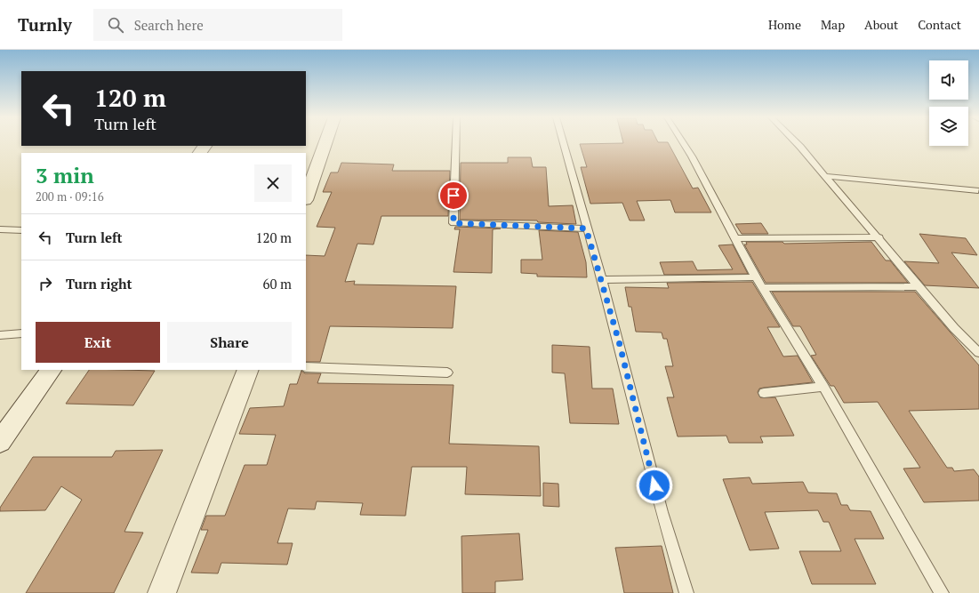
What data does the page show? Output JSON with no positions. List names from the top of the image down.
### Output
{
  "page": {
    "header": "Turnly",
    "search": "Search here",
    "nav": [
      "Home",
      "Map",
      "About",
      "Contact"
    ],
    "turn": ["120 m", "Turn left"],
    "heading": ["3 min", "200 m · 09:16"],
    "list": [
      {
        "name": "Turn left",
        "value": "120 m"
      },
      {
        "name": "Turn right",
        "value": "60 m"
      }
    ],
    "buttons": ["Exit", "Share"]
  }
}
